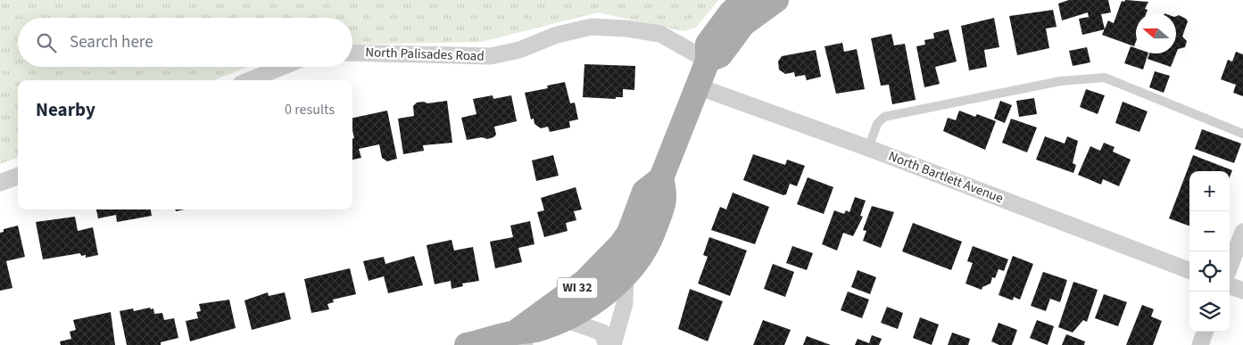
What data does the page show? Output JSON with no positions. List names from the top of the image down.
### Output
{
  "streets": {
    "main road": ["WI 32"],
    "street": ["North Palisades Road", "North Bartlett Avenue"]
  },
  "crossings": [
    ["North Palisades Road", "WI 32"],
    ["North Bartlett Avenue", "WI 32"]
  ],
  "north": "left",
  "page": {
    "search": "Search here",
    "heading": ["Nearby", "0 results"],
    "map_buttons": ["+", "−"]
  }
}
